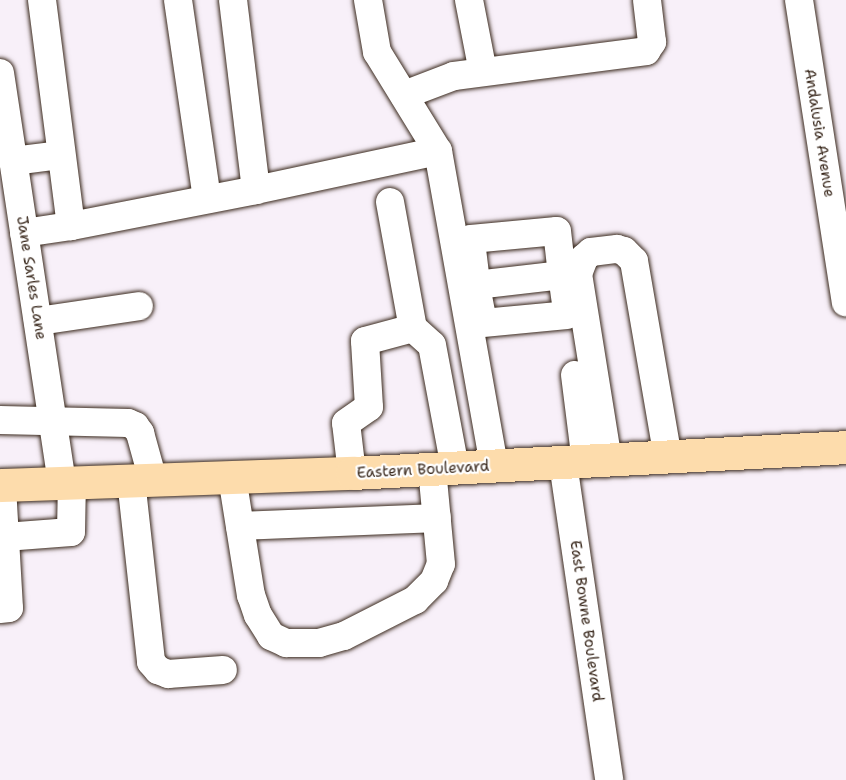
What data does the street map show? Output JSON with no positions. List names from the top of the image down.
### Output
{
  "streets": {
    "main road": ["Eastern Boulevard"],
    "street": ["Andalusia Avenue", "Jane Sarles Lane", "East Bowne Boulevard"]
  },
  "crossings": [
    ["Jane Sarles Lane", "Eastern Boulevard"],
    ["Eastern Boulevard", "East Bowne Boulevard"]
  ]
}
